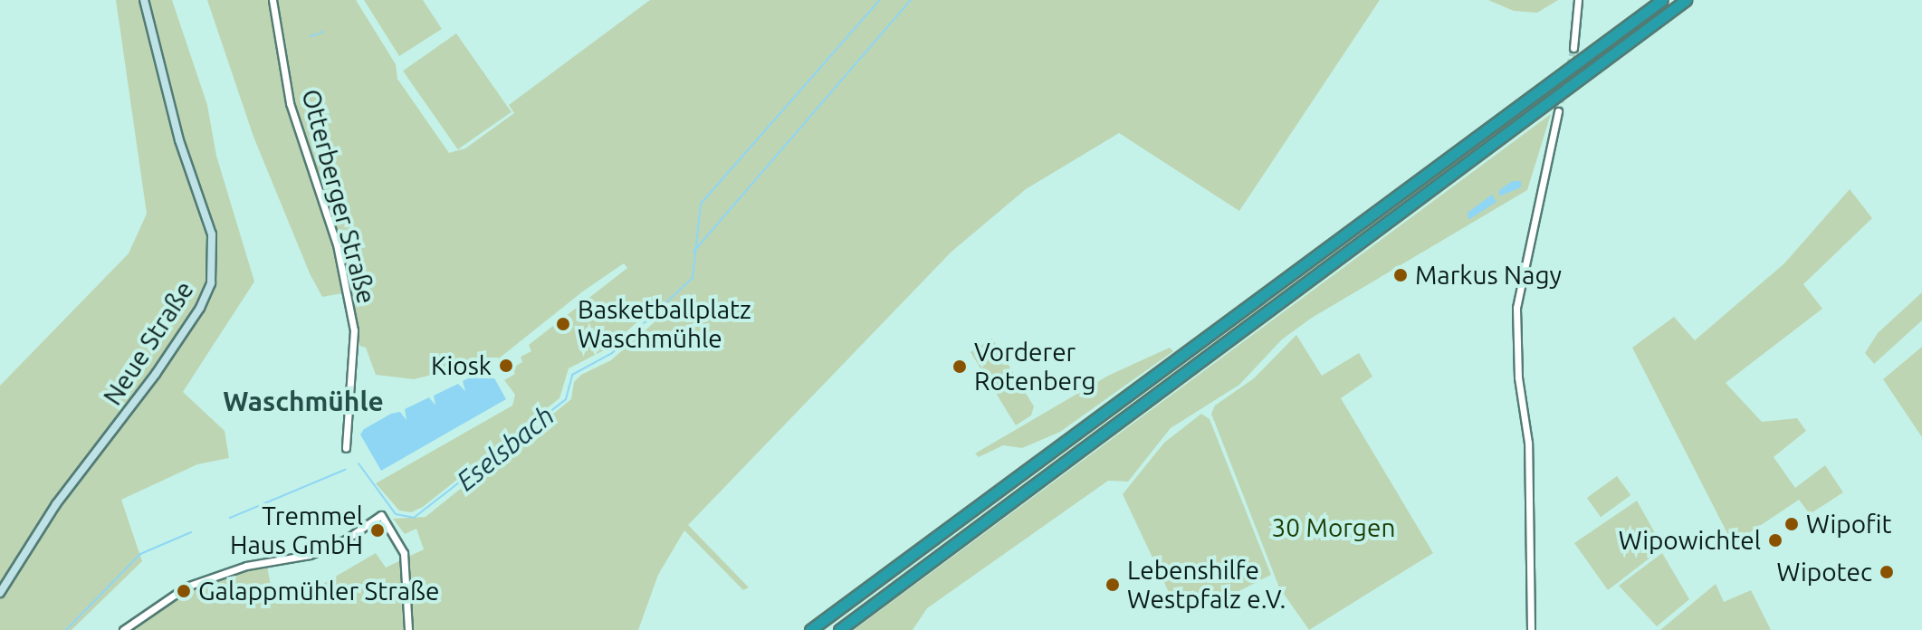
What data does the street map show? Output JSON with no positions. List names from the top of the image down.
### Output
{
  "streets": {
    "main road": ["Neue Straße"],
    "street": ["Otterberger Straße"]
  },
  "districts": ["Waschmühle"],
  "water": ["Eselsbach"],
  "parks": ["30 Morgen"],
  "places": [
    "Markus Nagy",
    "Basketballplatz Waschmühle",
    "Kiosk",
    "Vorderer Rotenberg",
    "Wipofit",
    "Tremmel Haus GmbH",
    "Wipowichtel",
    "Wipotec",
    "Lebenshilfe Westpfalz e.V.",
    "Galappmühler Straße"
  ]
}
